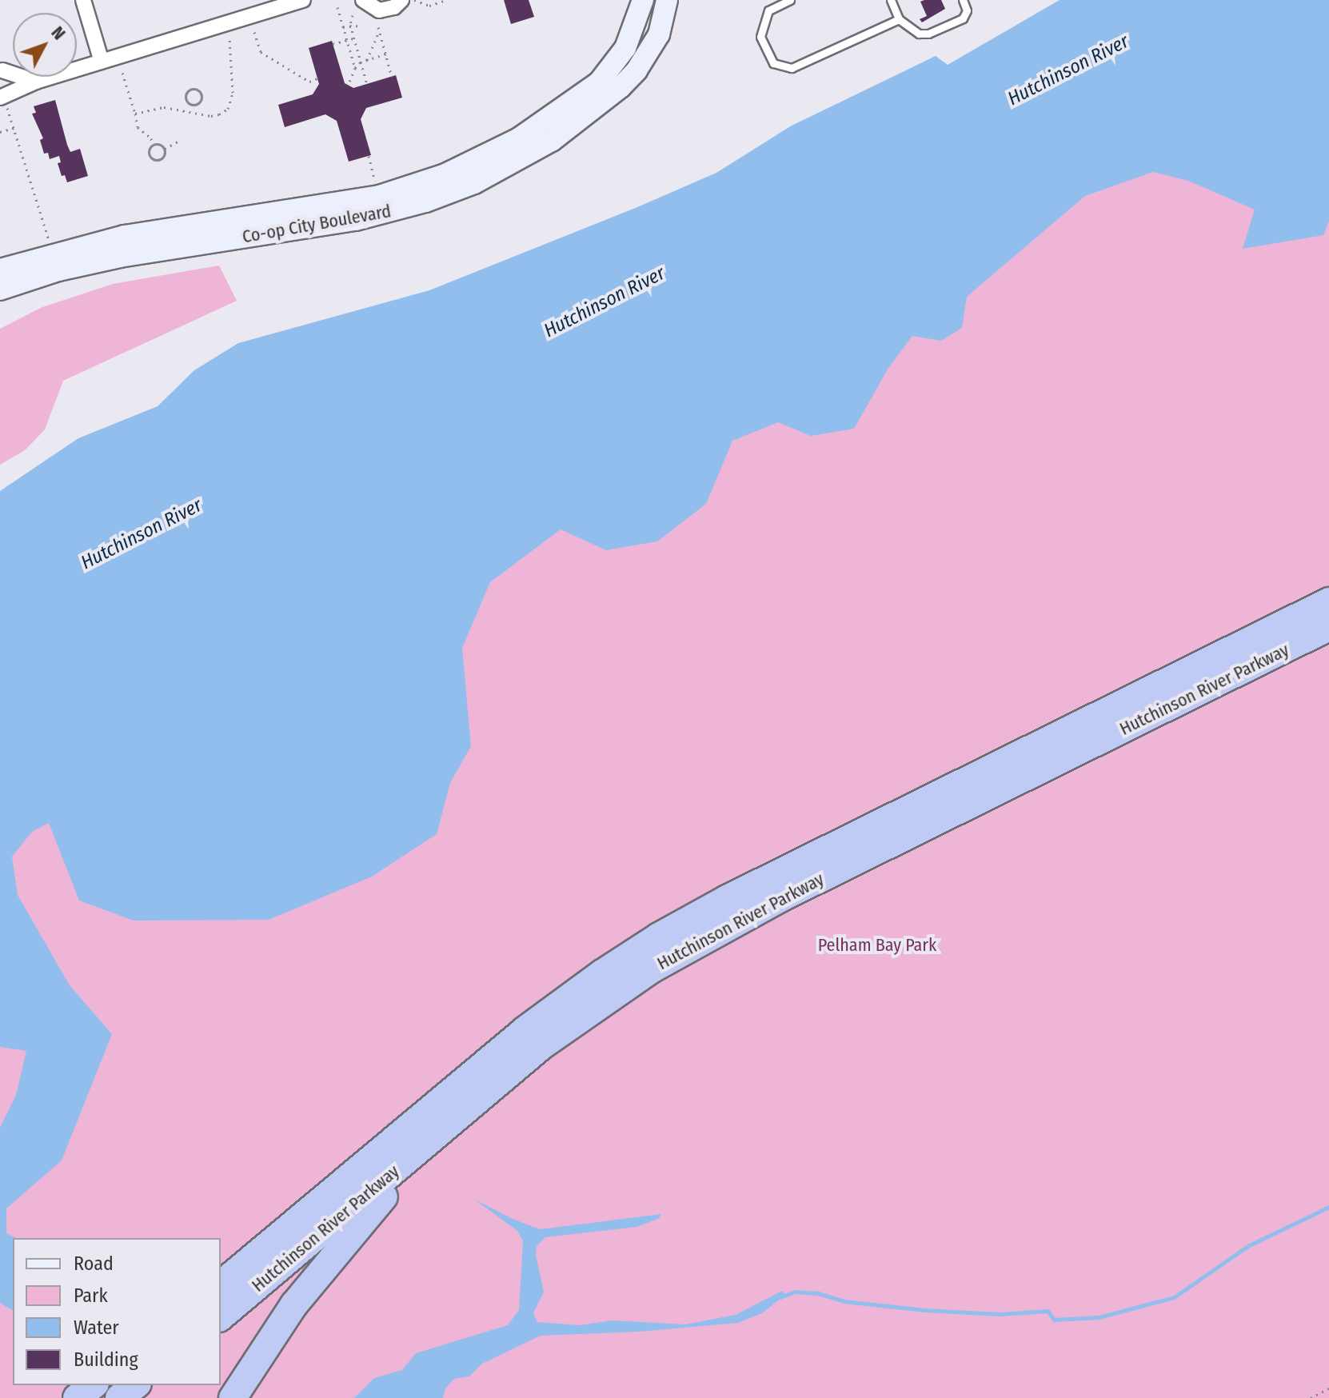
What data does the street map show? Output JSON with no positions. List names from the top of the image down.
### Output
{
  "streets": {
    "highway": ["Hutchinson River Parkway"],
    "main road": ["Co-op City Boulevard"]
  },
  "water": ["Hutchinson River"],
  "parks": ["Pelham Bay Park"],
  "legend": [
    "Road",
    "Park",
    "Water",
    "Building"
  ],
  "north": "top right"
}
